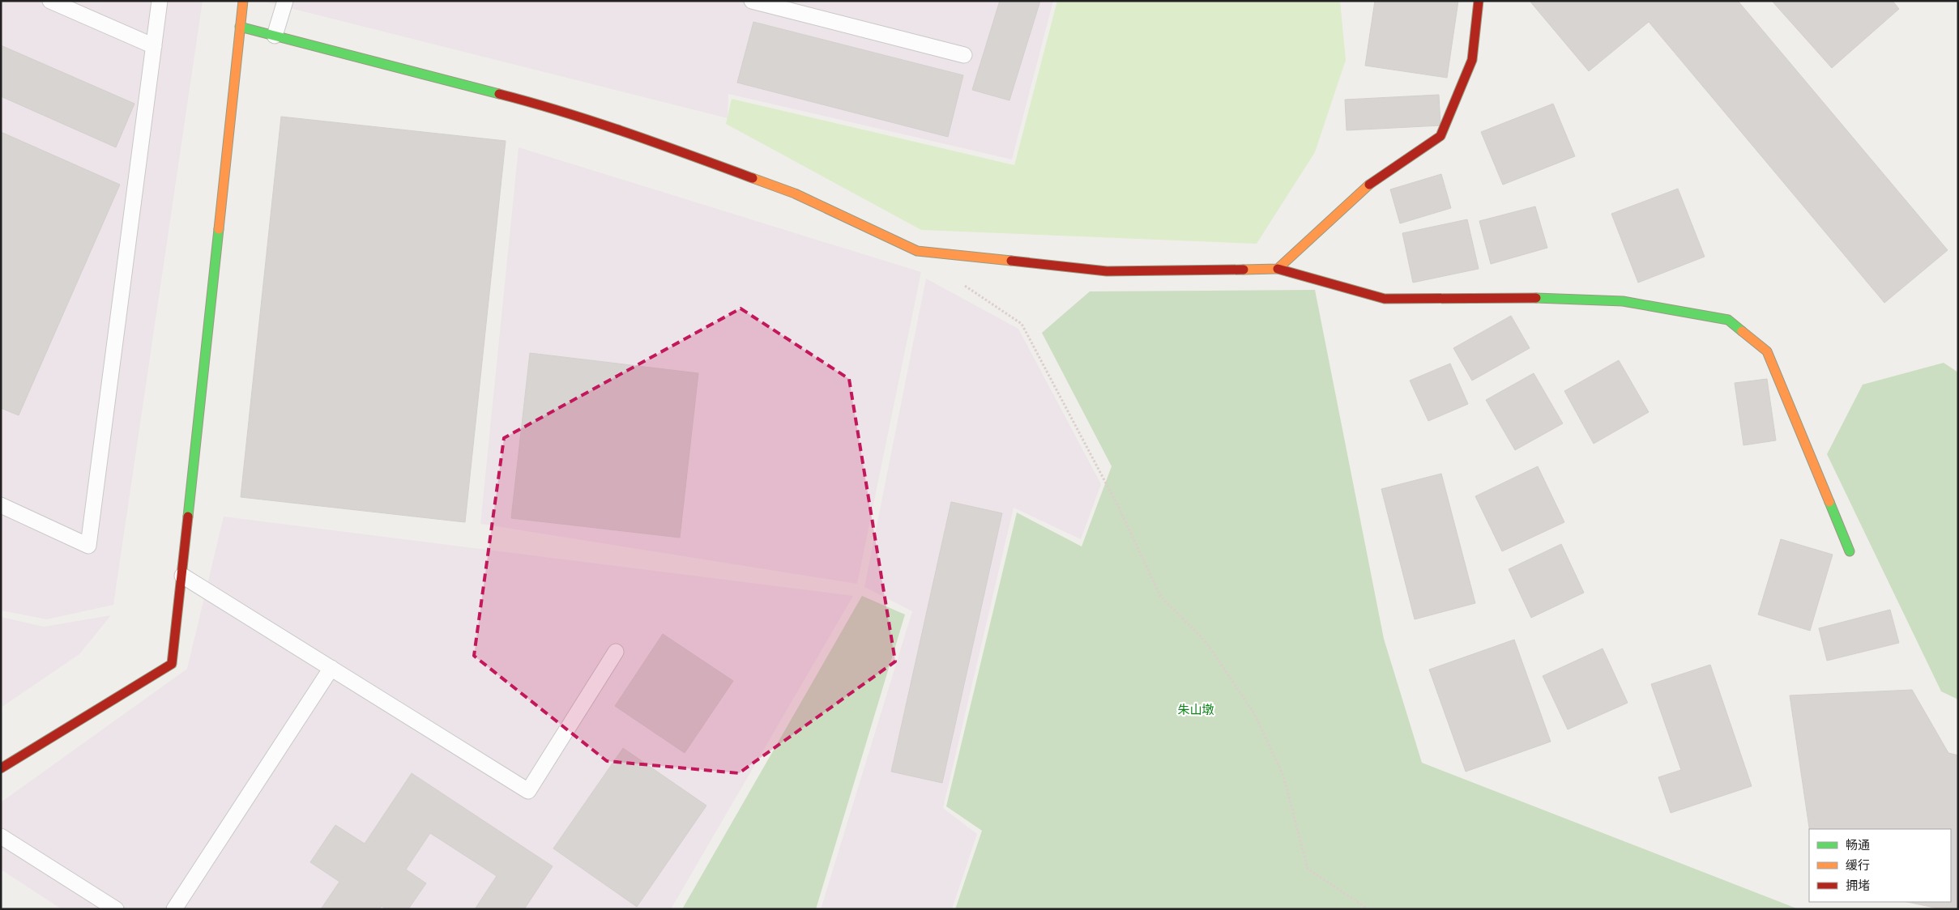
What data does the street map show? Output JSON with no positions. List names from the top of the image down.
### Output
{
  "parks": ["朱山墩"],
  "legend": ["畅通", "缓行", "拥堵"]
}
